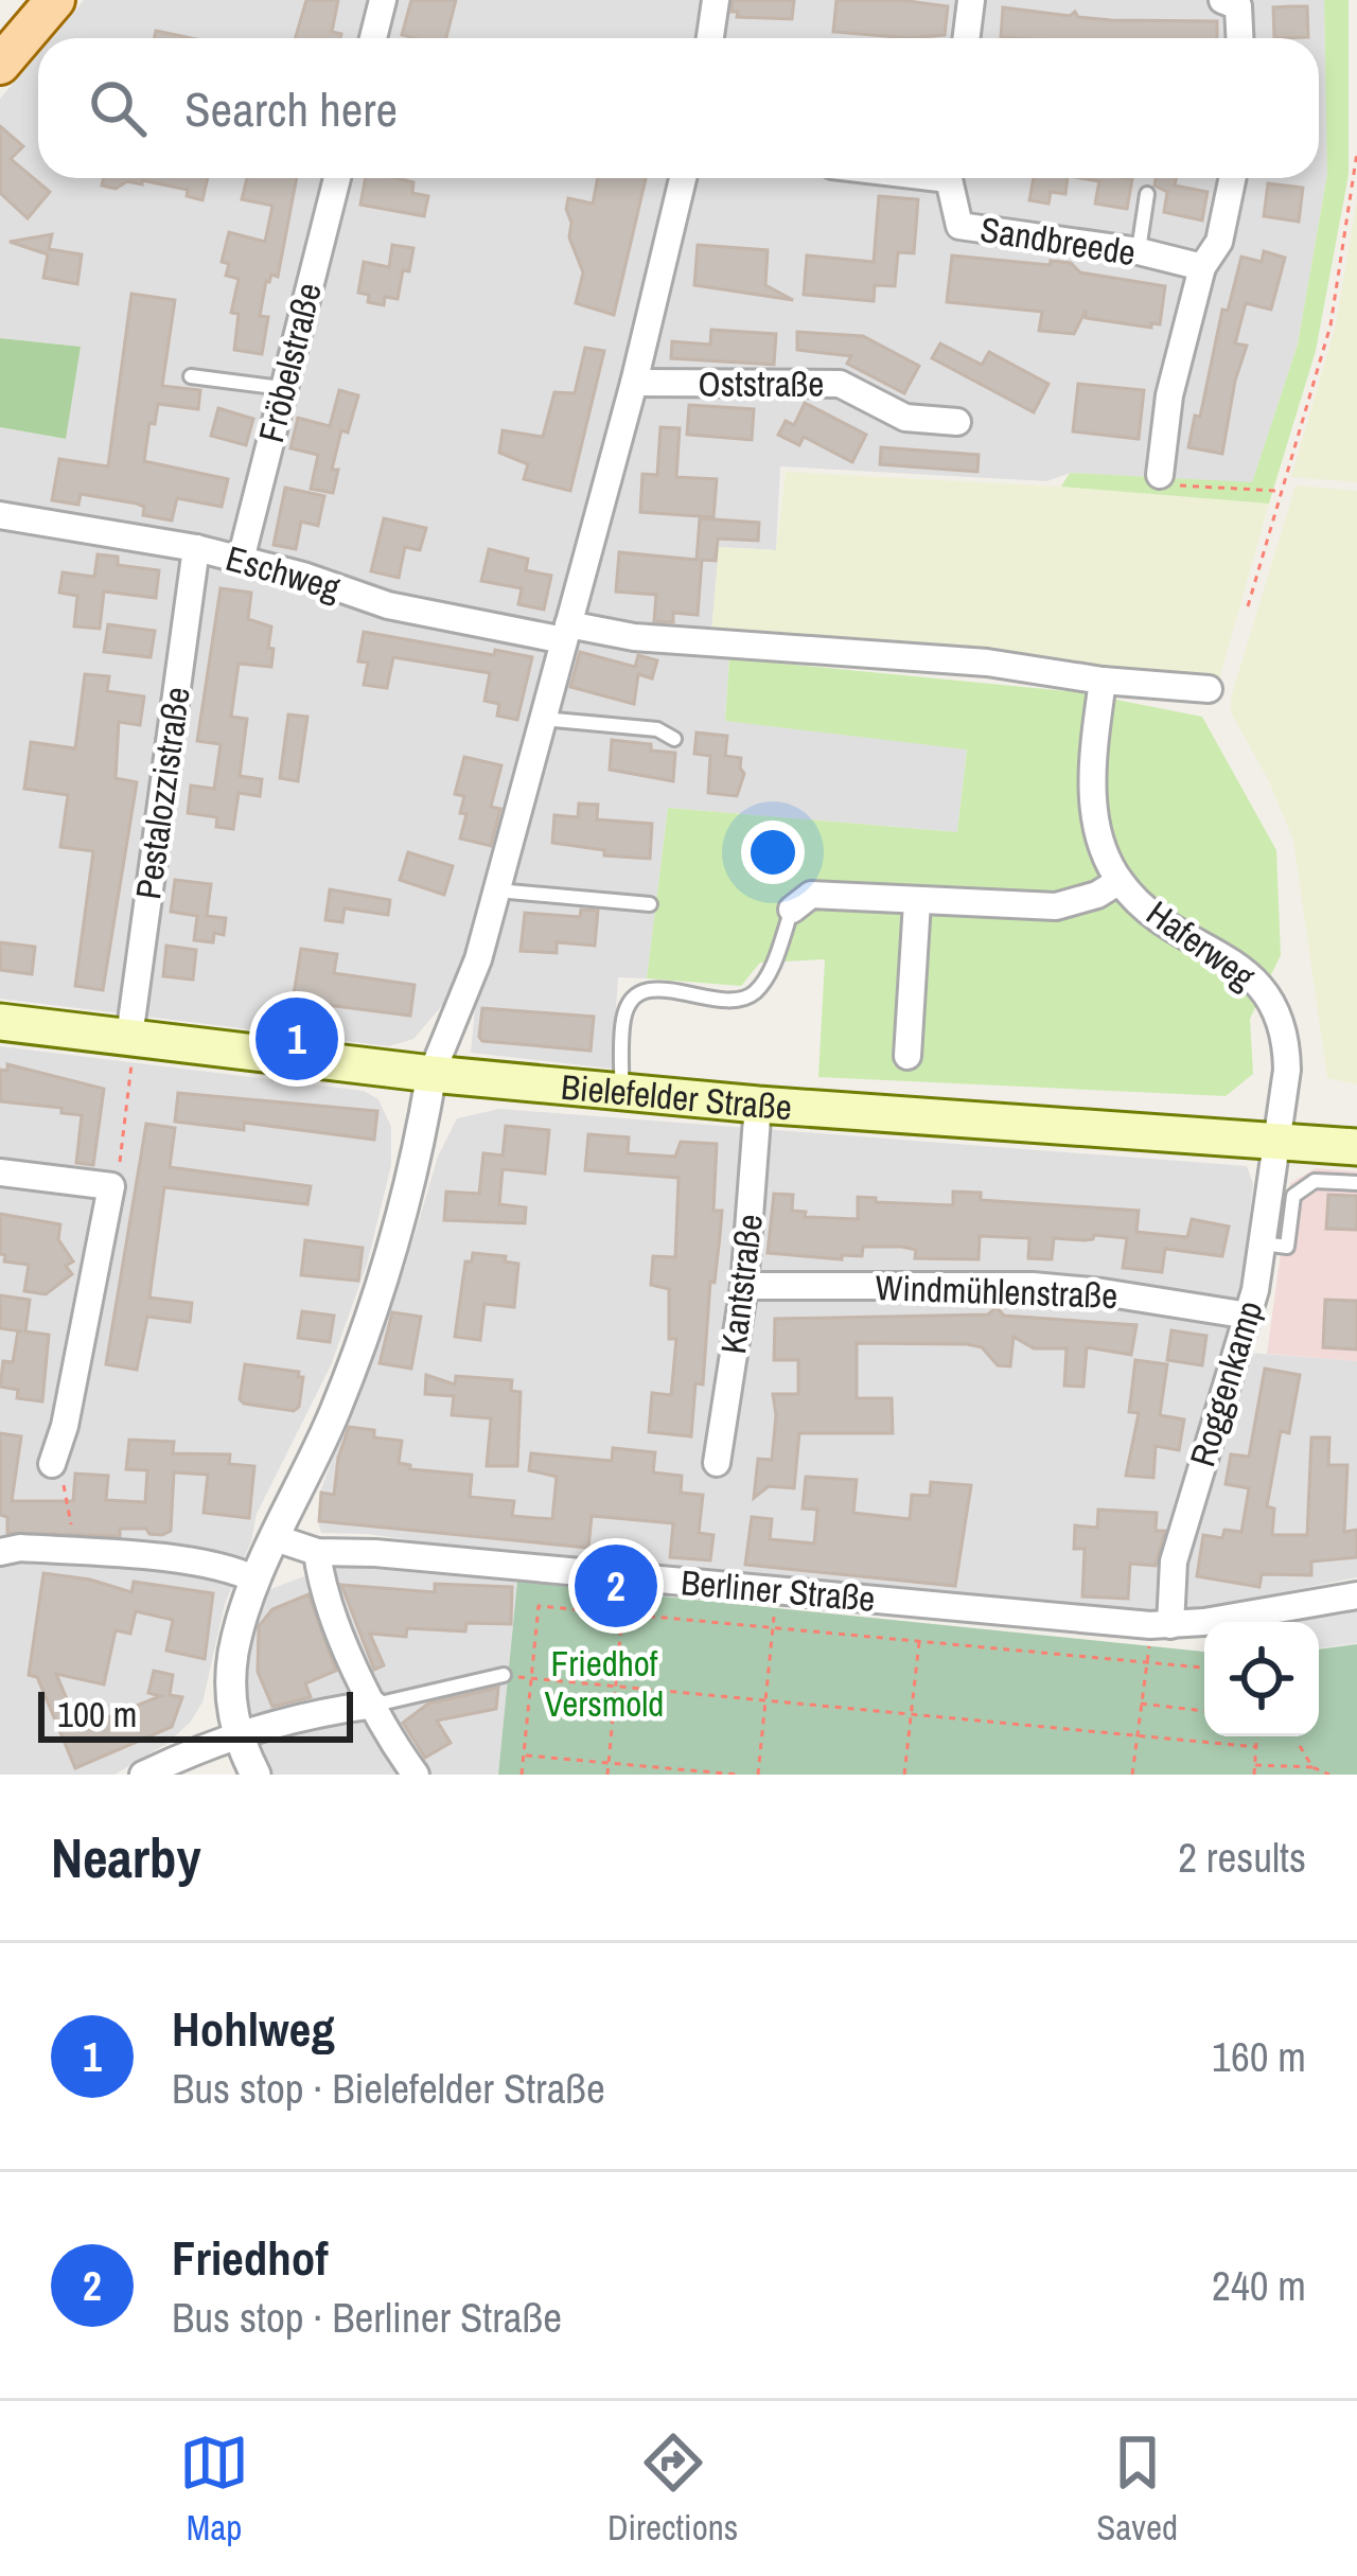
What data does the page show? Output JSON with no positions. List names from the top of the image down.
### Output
{
  "streets": {
    "main road": ["Bielefelder Straße"],
    "street": [
      "Sandbreede",
      "Fröbelstraße",
      "Oststraße",
      "Eschweg",
      "Pestalozzistraße",
      "Haferweg",
      "Kantstraße",
      "Windmühlenstraße",
      "Roggenkamp",
      "Berliner Straße"
    ]
  },
  "crossings": [
    ["Fröbelstraße", "Eschweg"],
    ["Eschweg", "Pestalozzistraße"],
    ["Eschweg", "Haferweg"],
    ["Pestalozzistraße", "Bielefelder Straße"],
    ["Haferweg", "Bielefelder Straße"],
    ["Haferweg", "Roggenkamp"],
    ["Bielefelder Straße", "Kantstraße"],
    ["Bielefelder Straße", "Roggenkamp"],
    ["Kantstraße", "Windmühlenstraße"],
    ["Windmühlenstraße", "Roggenkamp"],
    ["Roggenkamp", "Berliner Straße"]
  ],
  "parks": ["Friedhof Versmold"],
  "scale_bar": "100 m",
  "page": {
    "search": "Search here",
    "pins": ["1", "2"],
    "scale": "100 m",
    "heading": ["Nearby", "2 results"],
    "list": [
      {
        "mark": "1",
        "name": "Hohlweg",
        "note": "Bus stop · Bielefelder Straße",
        "value": "160 m"
      },
      {
        "mark": "2",
        "name": "Friedhof",
        "note": "Bus stop · Berliner Straße",
        "value": "240 m"
      }
    ],
    "nav": ["Map", "Directions", "Saved"]
  }
}
